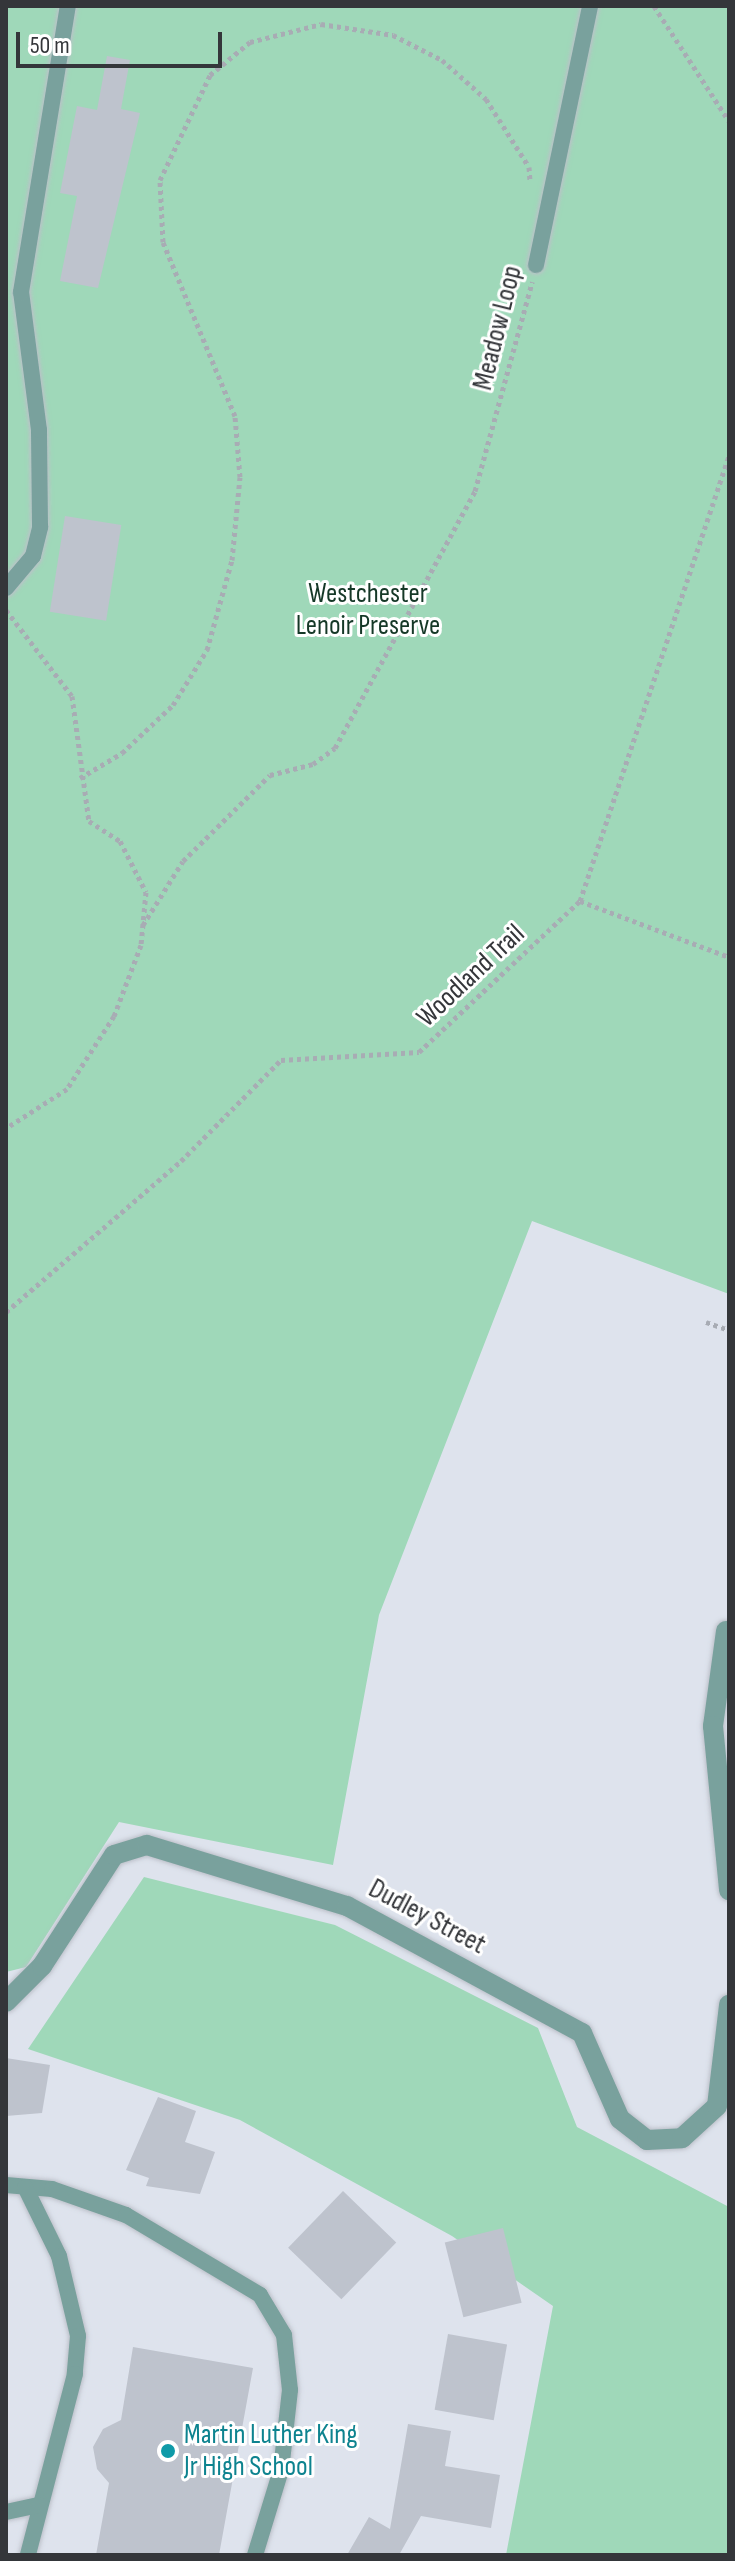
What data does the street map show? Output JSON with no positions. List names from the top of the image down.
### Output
{
  "streets": {
    "street": ["Dudley Street"],
    "path": ["Meadow Loop", "Woodland Trail"]
  },
  "parks": ["Westchester Lenoir Preserve"],
  "places": ["Martin Luther King Jr High School"],
  "scale_bar": "50 m"
}
